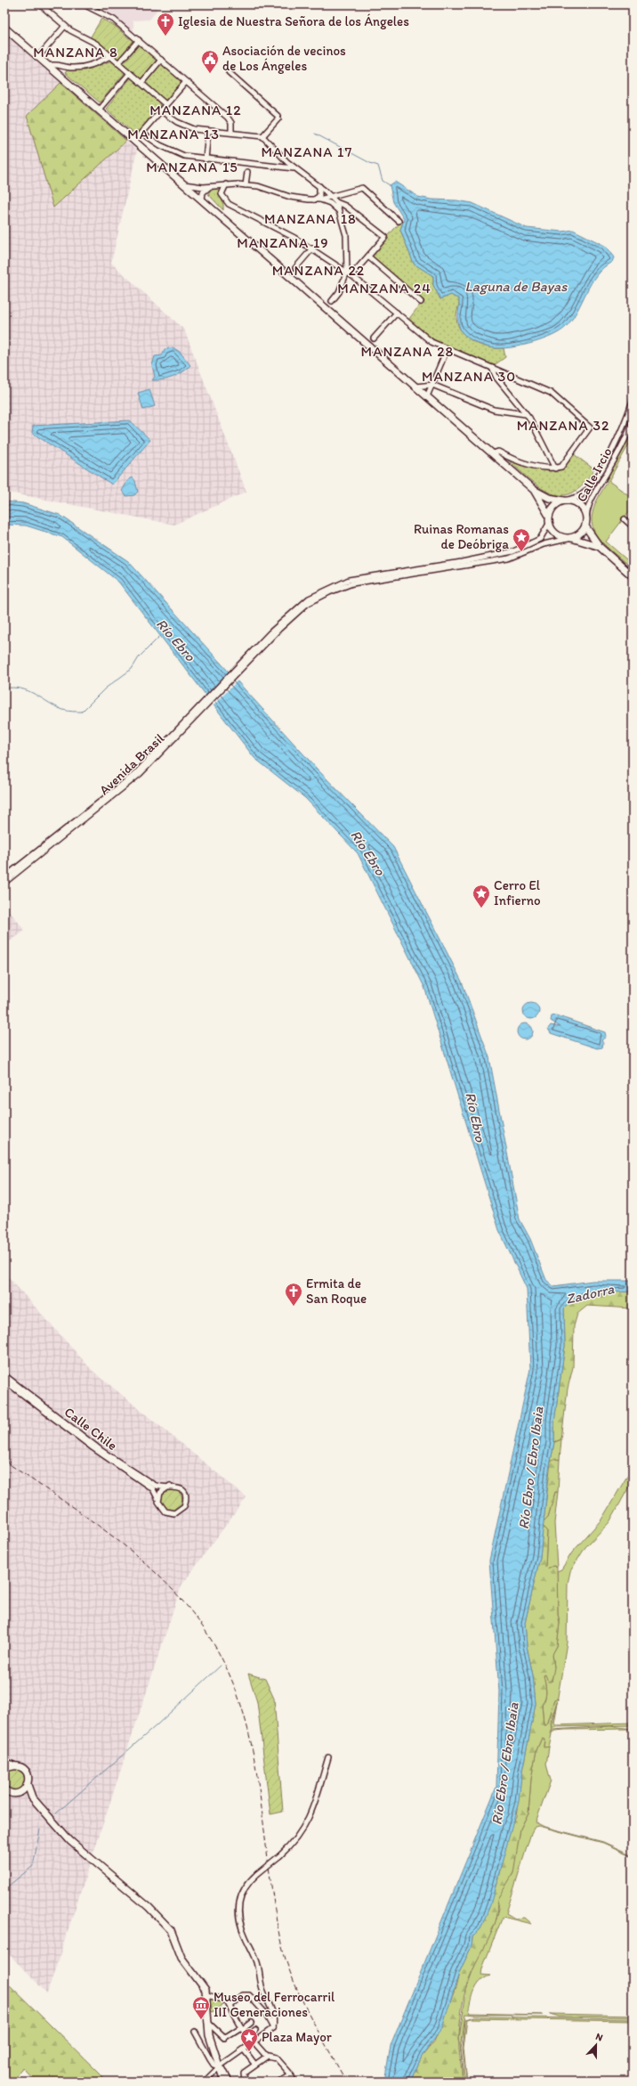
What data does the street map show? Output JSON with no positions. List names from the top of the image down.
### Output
{
  "streets": {
    "street": ["Calle Ircio", "Avenida Brasil", "Calle Chile"]
  },
  "districts": [
    "MANZANA 8",
    "MANZANA 12",
    "MANZANA 13",
    "MANZANA 17",
    "MANZANA 15",
    "MANZANA 18",
    "MANZANA 19",
    "MANZANA 22",
    "MANZANA 24",
    "MANZANA 28",
    "MANZANA 30",
    "MANZANA 32"
  ],
  "water": [
    "Laguna de Bayas",
    "Río Ebro",
    "Zadorra",
    "Río Ebro / Ebro Ibaia"
  ],
  "places": {
    "church": ["Iglesia de Nuestra Señora de los Ángeles", "Ermita de San Roque"],
    "public building": ["Asociación de vecinos de Los Ángeles"],
    "place": ["Ruinas Romanas de Deóbriga", "Cerro El Infierno", "Plaza Mayor"],
    "museum": ["Museo del Ferrocarril III Generaciones"]
  },
  "north": "top"
}
